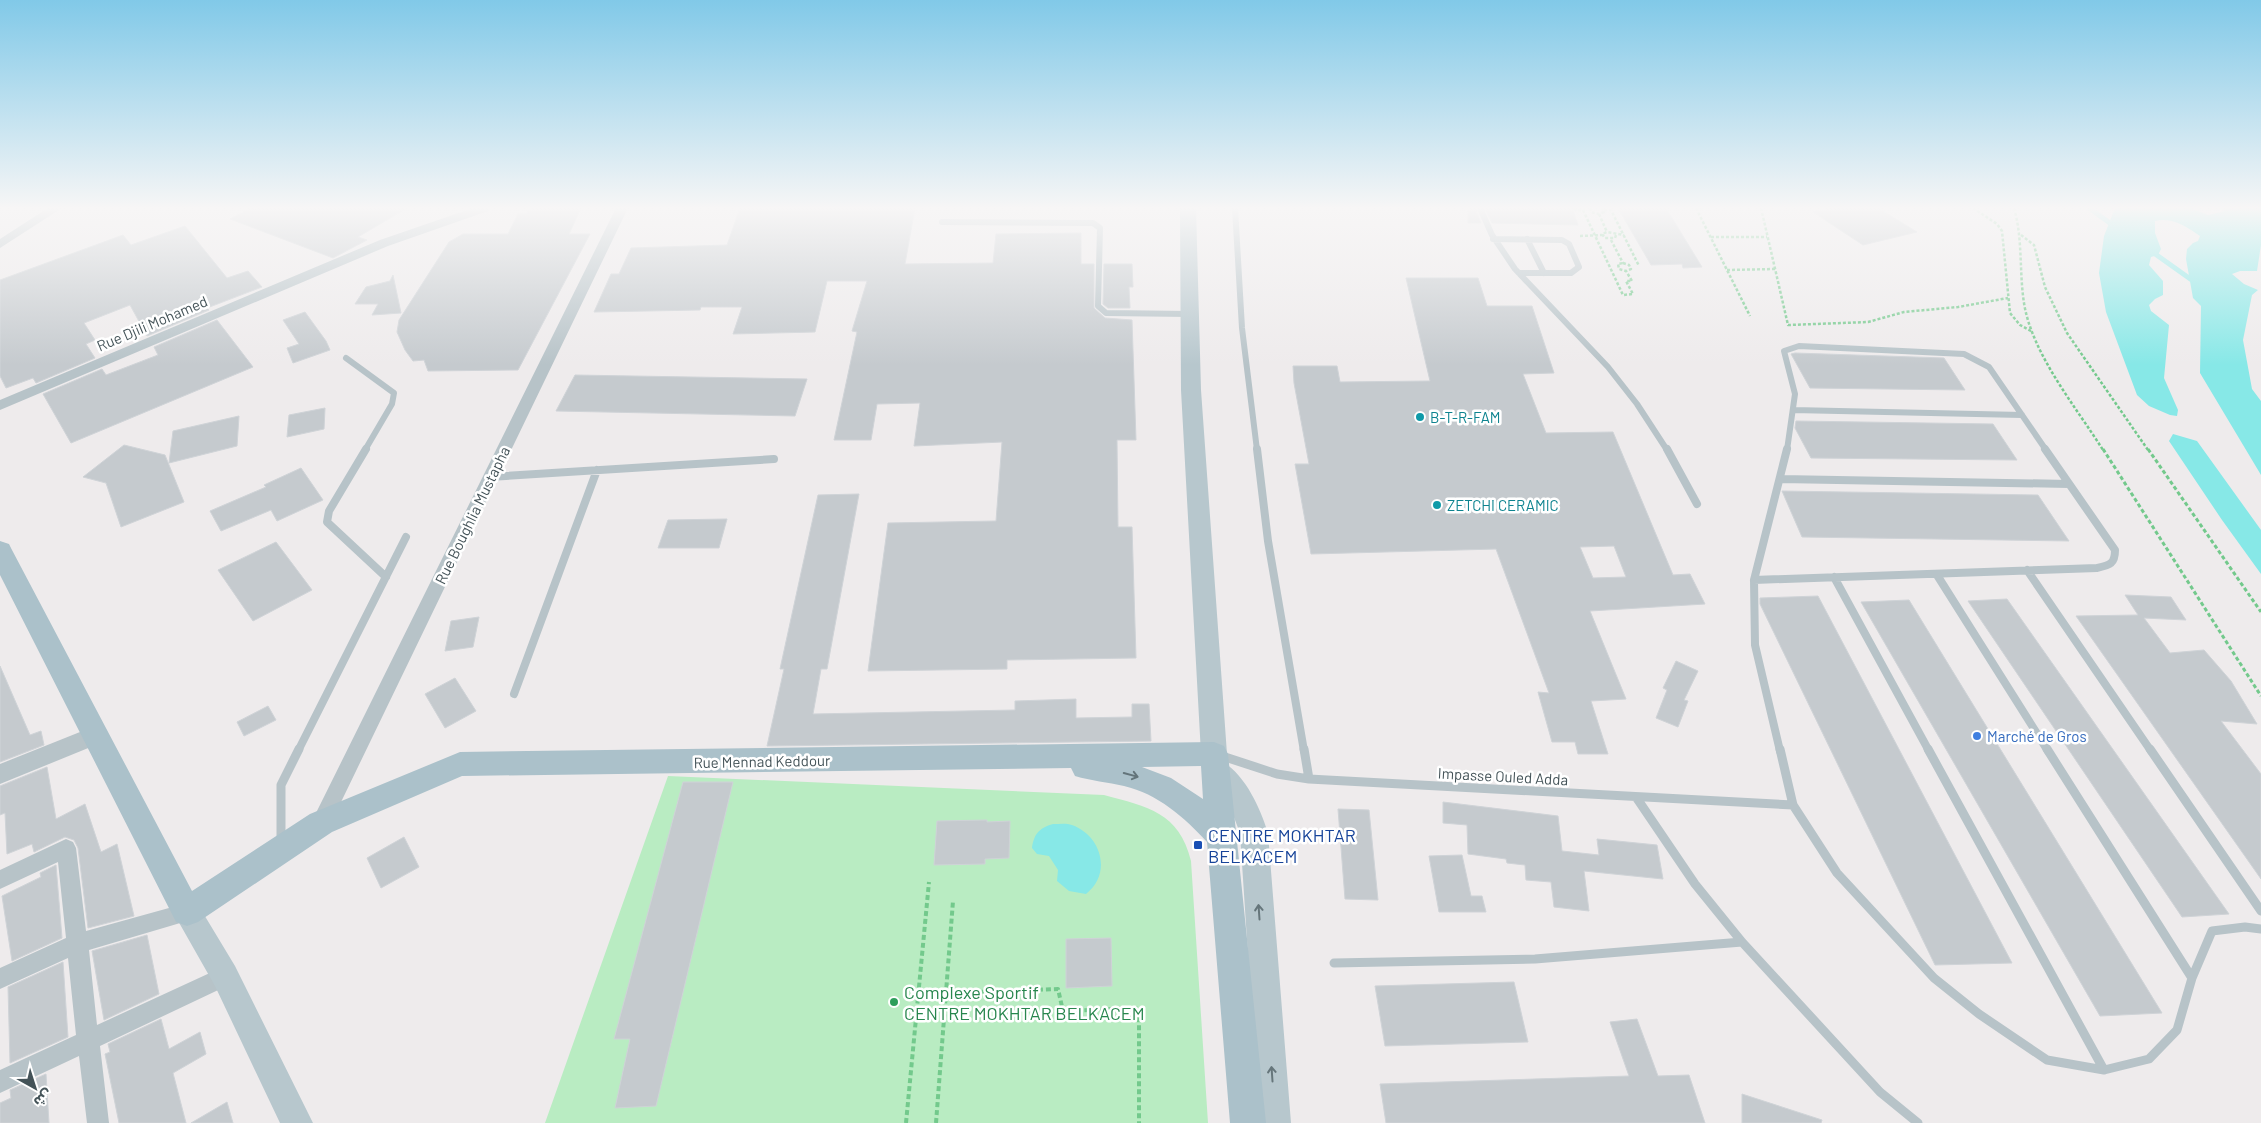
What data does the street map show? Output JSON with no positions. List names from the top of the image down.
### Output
{
  "streets": {
    "main road": ["Rue Mennad Keddour"],
    "street": ["Rue Djili Mohamed", "Rue Boughlia Mustapha"],
    "lane": ["Impasse Ouled Adda"]
  },
  "crossings": [
    ["Rue Boughlia Mustapha", "Rue Mennad Keddour"],
    ["Rue Mennad Keddour", "Impasse Ouled Adda"]
  ],
  "places": {
    "other": [
      "B-T-R-FAM",
      "ZETCHI CERAMIC",
      "Marché de Gros",
      "Complexe Sportif CENTRE MOKHTAR BELKACEM"
    ],
    "transit": ["CENTRE MOKHTAR BELKACEM"]
  },
  "north": "bottom right"
}
